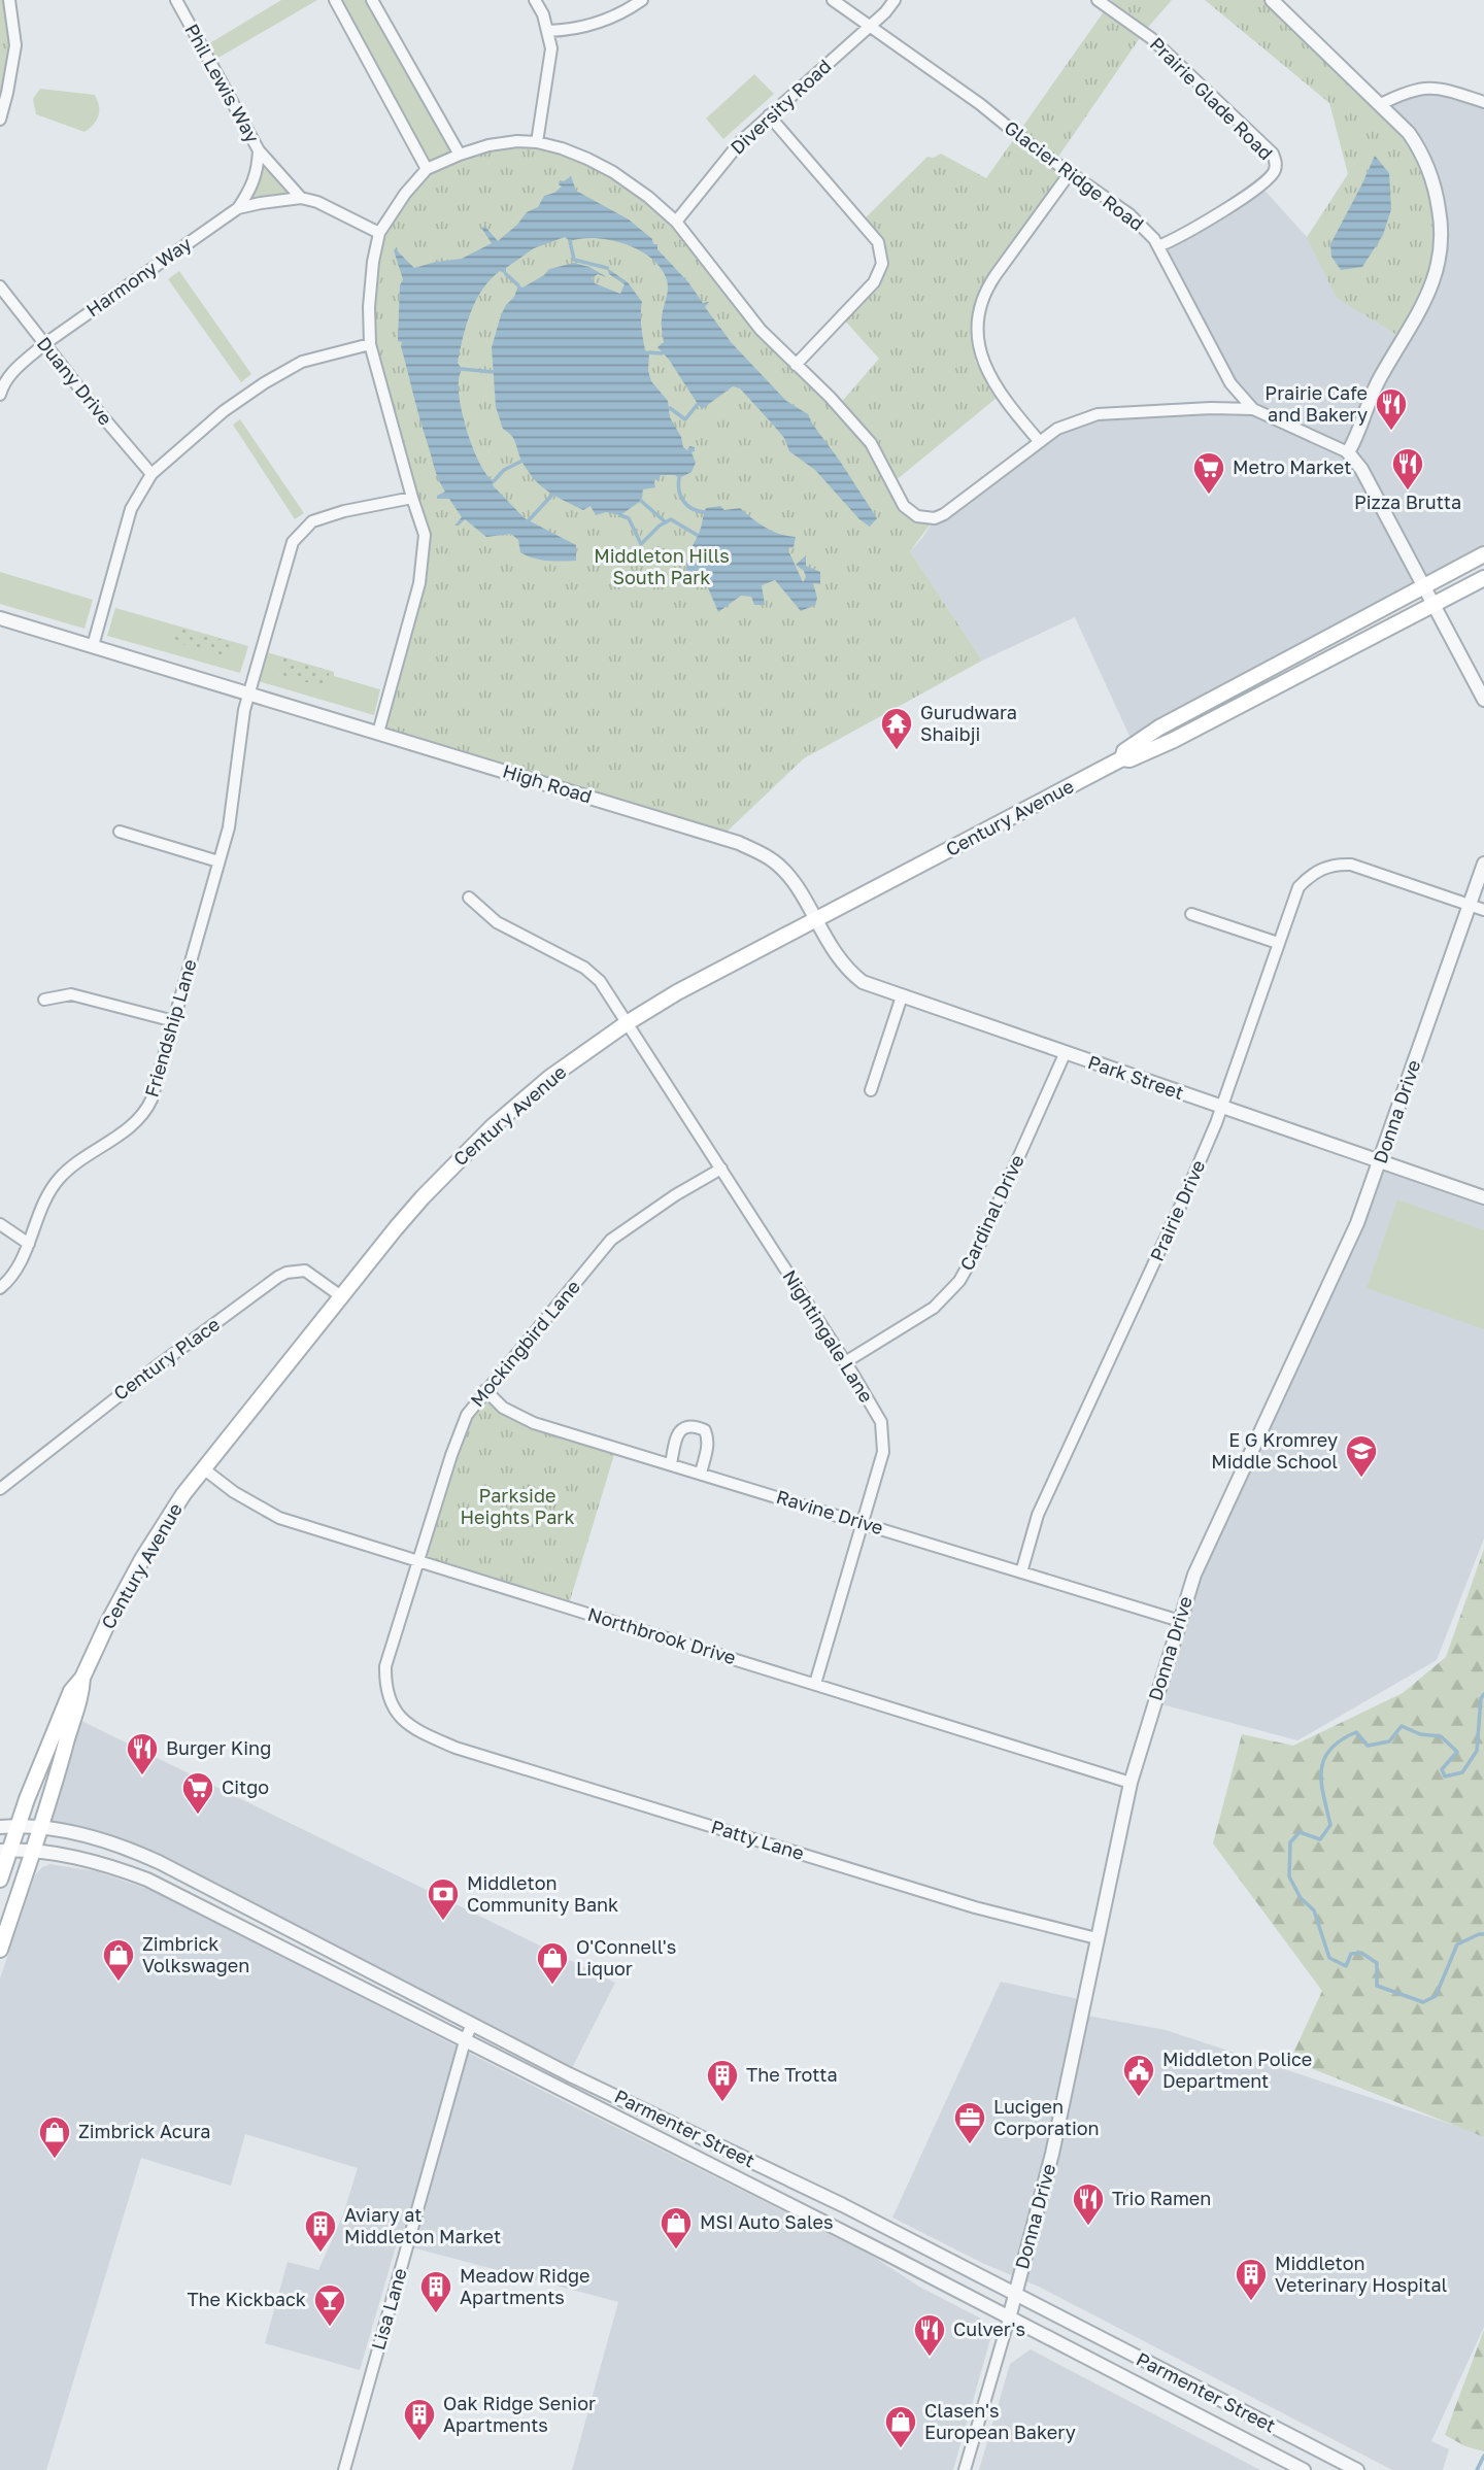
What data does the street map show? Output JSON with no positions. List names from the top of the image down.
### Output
{
  "streets": {
    "main road": ["Century Avenue"],
    "street": [
      "Phil Lewis Way",
      "Prairie Glade Road",
      "Diversity Road",
      "Glacier Ridge Road",
      "Harmony Way",
      "Duany Drive",
      "High Road",
      "Friendship Lane",
      "Park Street",
      "Donna Drive",
      "Prairie Drive",
      "Cardinal Drive",
      "Nightingale Lane",
      "Mockingbird Lane",
      "Century Place",
      "Ravine Drive",
      "Northbrook Drive",
      "Patty Lane",
      "Parmenter Street",
      "Lisa Lane"
    ]
  },
  "crossings": [
    ["Phil Lewis Way", "Harmony Way"],
    ["Prairie Glade Road", "Glacier Ridge Road"],
    ["Diversity Road", "Glacier Ridge Road"],
    ["Harmony Way", "Duany Drive"],
    ["High Road", "Century Avenue"],
    ["High Road", "Friendship Lane"],
    ["High Road", "Park Street"],
    ["Century Avenue", "Park Street"],
    ["Century Avenue", "Nightingale Lane"],
    ["Century Avenue", "Century Place"],
    ["Century Avenue", "Northbrook Drive"],
    ["Century Avenue", "Parmenter Street"],
    ["Park Street", "Donna Drive"],
    ["Park Street", "Prairie Drive"],
    ["Park Street", "Cardinal Drive"],
    ["Donna Drive", "Prairie Drive"],
    ["Donna Drive", "Ravine Drive"],
    ["Donna Drive", "Northbrook Drive"],
    ["Donna Drive", "Patty Lane"],
    ["Donna Drive", "Parmenter Street"],
    ["Prairie Drive", "Ravine Drive"],
    ["Cardinal Drive", "Nightingale Lane"],
    ["Nightingale Lane", "Mockingbird Lane"],
    ["Nightingale Lane", "Ravine Drive"],
    ["Nightingale Lane", "Northbrook Drive"],
    ["Mockingbird Lane", "Ravine Drive"],
    ["Mockingbird Lane", "Northbrook Drive"],
    ["Mockingbird Lane", "Patty Lane"],
    ["Parmenter Street", "Lisa Lane"]
  ],
  "parks": ["Middleton Hills South Park", "Parkside Heights Park"],
  "places": {
    "restaurant": [
      "Prairie Cafe and Bakery",
      "Pizza Brutta",
      "Burger King",
      "Trio Ramen",
      "Culver's"
    ],
    "supermarket": ["Metro Market", "Citgo"],
    "temple": ["Gurudwara Shaibji"],
    "school or university": ["E G Kromrey Middle School"],
    "bank": ["Middleton Community Bank"],
    "shop": [
      "Zimbrick Volkswagen",
      "O'Connell's Liquor",
      "Zimbrick Acura",
      "MSI Auto Sales",
      "Clasen's European Bakery"
    ],
    "public building": ["Middleton Police Department"],
    "building": [
      "The Trotta",
      "Aviary at Middleton Market",
      "Middleton Veterinary Hospital",
      "Meadow Ridge Apartments",
      "Oak Ridge Senior Apartments"
    ],
    "office": ["Lucigen Corporation"],
    "bar": ["The Kickback"]
  }
}
